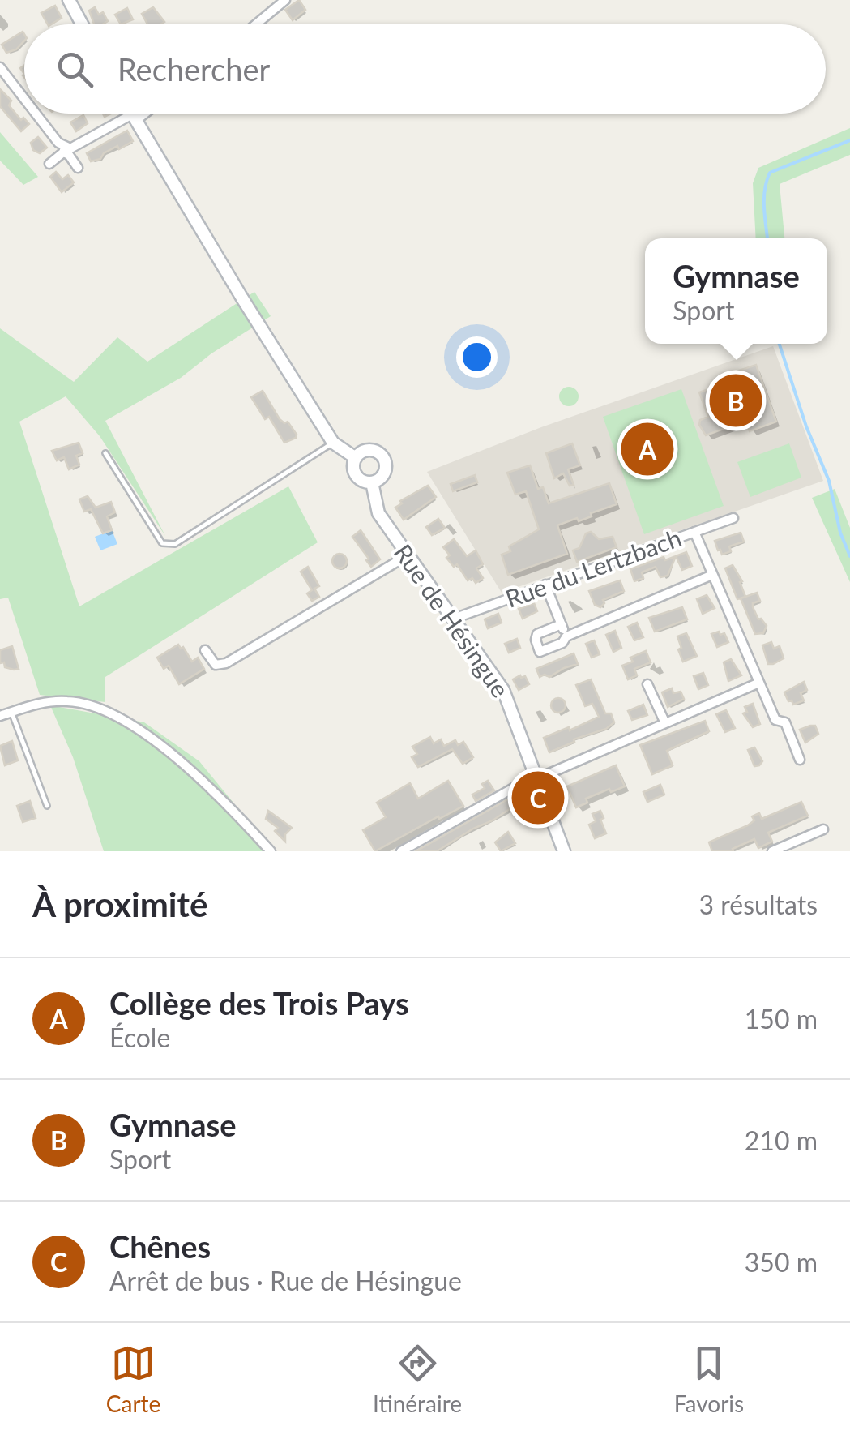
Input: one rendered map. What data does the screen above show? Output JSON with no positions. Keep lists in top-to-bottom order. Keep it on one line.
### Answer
{"streets":{"main road":["Rue de Hésingue"],"street":["Rue du Lertzbach"]},"crossings":[["Rue du Lertzbach","Rue de Hésingue"]],"page":{"search":"Rechercher","popup":["Gymnase","Sport"],"pins":["B","A","C"],"heading":["À proximité","3 résultats"],"list":[{"mark":"A","name":"Collège des Trois Pays","note":"École","value":"150 m"},{"mark":"B","name":"Gymnase","note":"Sport","value":"210 m"},{"mark":"C","name":"Chênes","note":"Arrêt de bus · Rue de Hésingue","value":"350 m"}],"nav":["Carte","Itinéraire","Favoris"]}}
